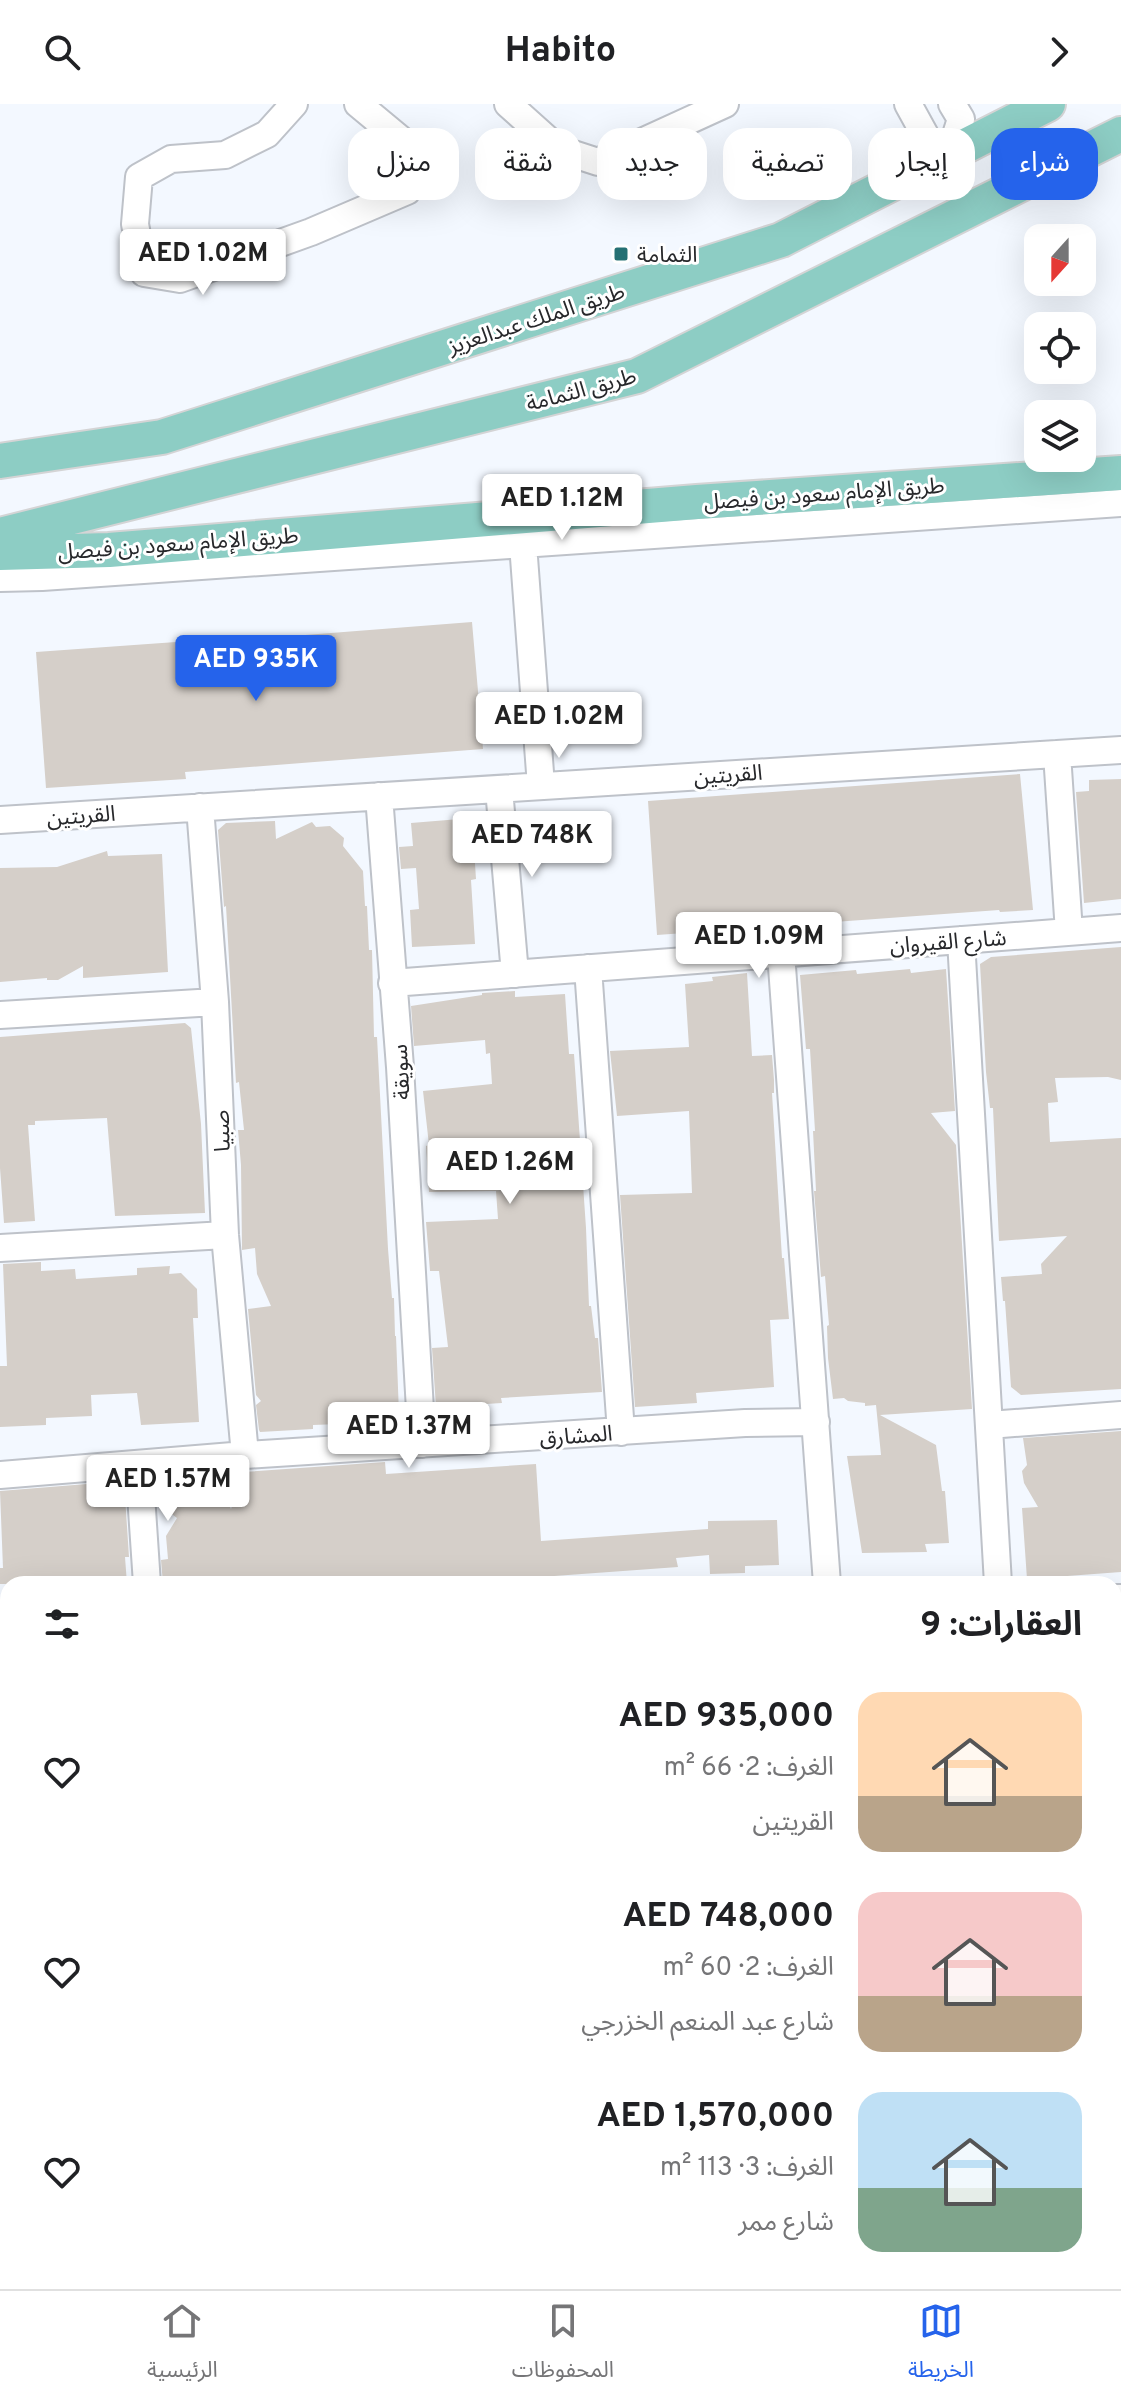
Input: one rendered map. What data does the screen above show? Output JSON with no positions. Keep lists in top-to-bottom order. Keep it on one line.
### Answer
{"streets":{"main road":["طريق الملك عبدالعزيز","طريق الثمامة","طريق الإمام سعود بن فيصل"],"street":["القريتين","شارع القيروان","سويقة","صبيا","المشارق"]},"crossings":[["القريتين","سويقة"],["القريتين","صبيا"],["شارع القيروان","سويقة"],["سويقة","المشارق"],["صبيا","المشارق"]],"places":{"transit":["الثمامة"]},"north":"bottom","page":{"header":"Habito","chip":["شراء","إيجار","تصفية","جديد","شقة","منزل"],"price":["AED 1.02M","AED 1.12M","AED 935K","AED 1.02M","AED 748K","AED 1.09M","AED 1.26M","AED 1.37M","AED 1.57M"],"heading":"العقارات: 9","list":[{"name":"AED 935,000","note":"الغرف: 2 · 66 m² · القريتين"},{"name":"AED 748,000","note":"الغرف: 2 · 60 m² · شارع عبد المنعم الخزرجي"},{"name":"AED 1,570,000","note":"الغرف: 3 · 113 m² · شارع ممر"}],"tabs":["الخريطة","المحفوظات","الرئيسية"]}}
